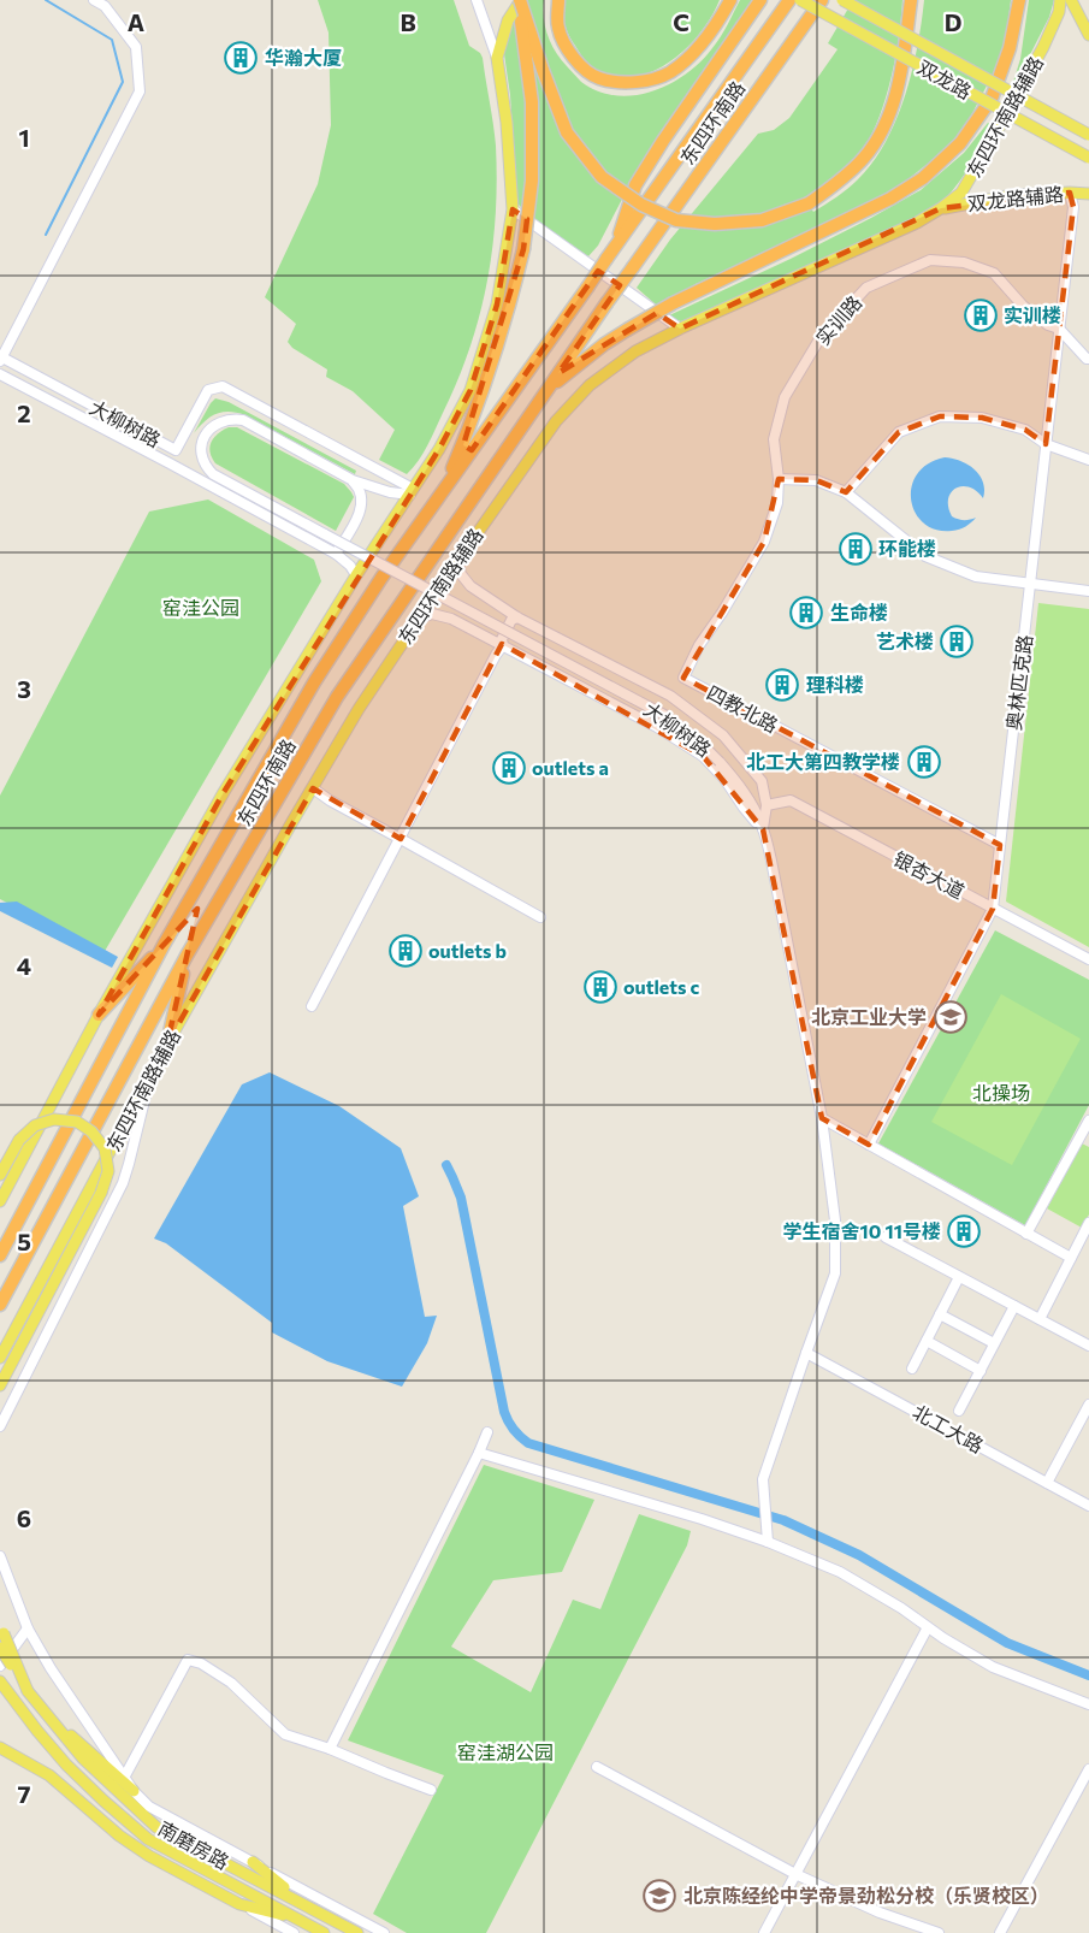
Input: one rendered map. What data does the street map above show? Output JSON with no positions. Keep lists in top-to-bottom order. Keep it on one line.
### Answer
{"streets":{"highway":["东四环南路"],"main road":["双龙路","东四环南路辅路","双龙路辅路","南磨房路"],"street":["实训路","大柳树路","奥林匹克路","四教北路","银杏大道","北工大路"]},"crossings":[["东四环南路辅路","双龙路辅路"],["双龙路辅路","奥林匹克路"],["实训路","奥林匹克路"],["实训路","四教北路"],["大柳树路","北工大路"],["奥林匹克路","四教北路"],["奥林匹克路","银杏大道"]],"parks":["窑洼公园","北操场","窑洼湖公园"],"places":{"building":["华瀚大厦","实训楼","环能楼","生命楼","艺术楼","理科楼","北工大第四教学楼","outlets a","outlets b","outlets c","学生宿舍10 11号楼"],"school or university":["北京工业大学","北京陈经纶中学帝景劲松分校（乐贤校区）"]},"grid":{"columns":["A","B","C","D"],"rows":["1","2","3","4","5","6","7"]}}
